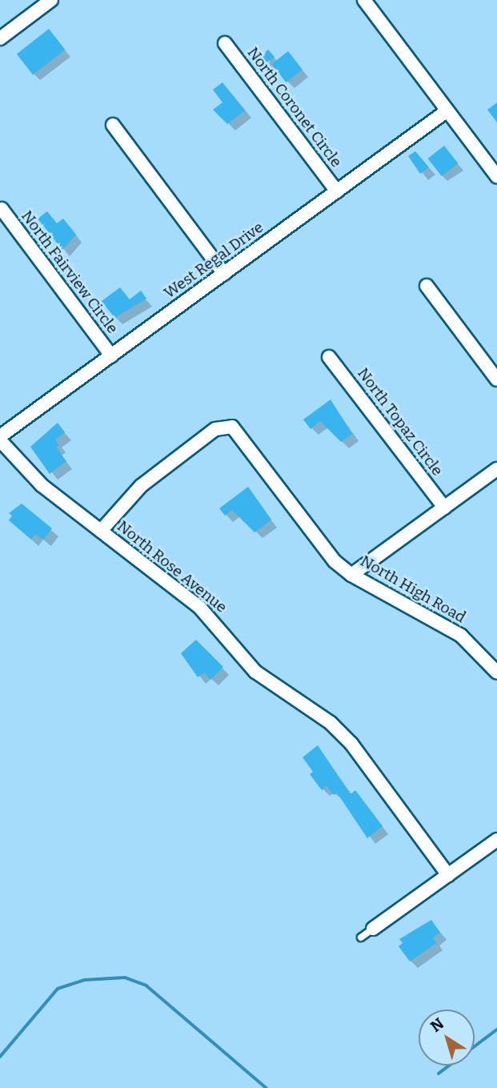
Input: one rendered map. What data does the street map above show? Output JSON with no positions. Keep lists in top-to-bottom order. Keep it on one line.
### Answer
{"streets":{"street":["North Coronet Circle","West Regal Drive","North Fairview Circle","North Topaz Circle","North Rose Avenue","North High Road"]},"crossings":[["North Coronet Circle","West Regal Drive"],["West Regal Drive","North Fairview Circle"],["West Regal Drive","North Rose Avenue"],["North Rose Avenue","North High Road"]],"north":"top left"}
